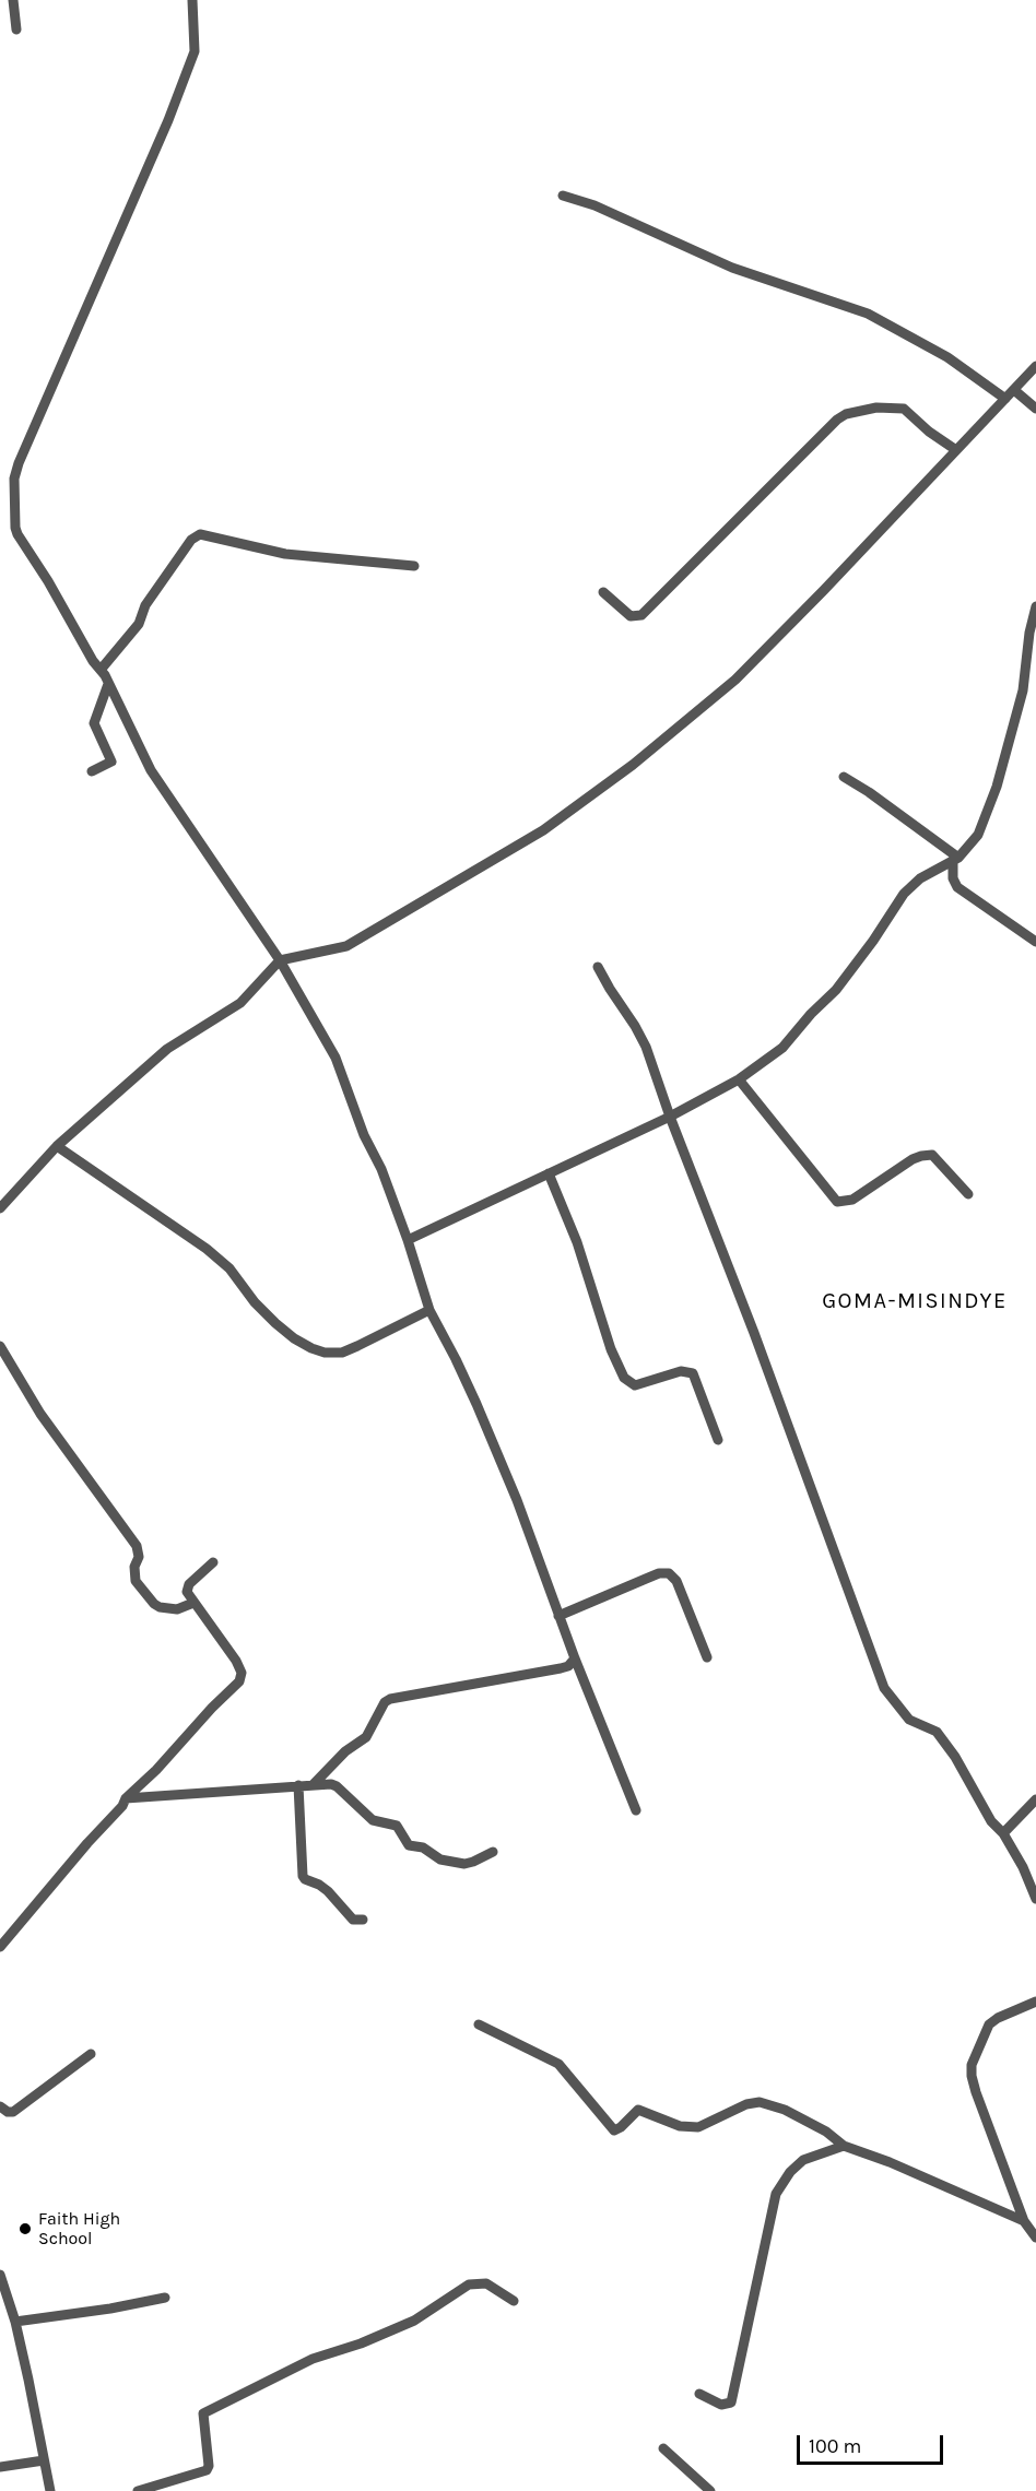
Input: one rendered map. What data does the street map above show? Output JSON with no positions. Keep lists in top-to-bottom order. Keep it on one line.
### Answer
{"districts":["GOMA-MISINDYE"],"places":["Faith High School"],"scale_bar":"100 m"}
